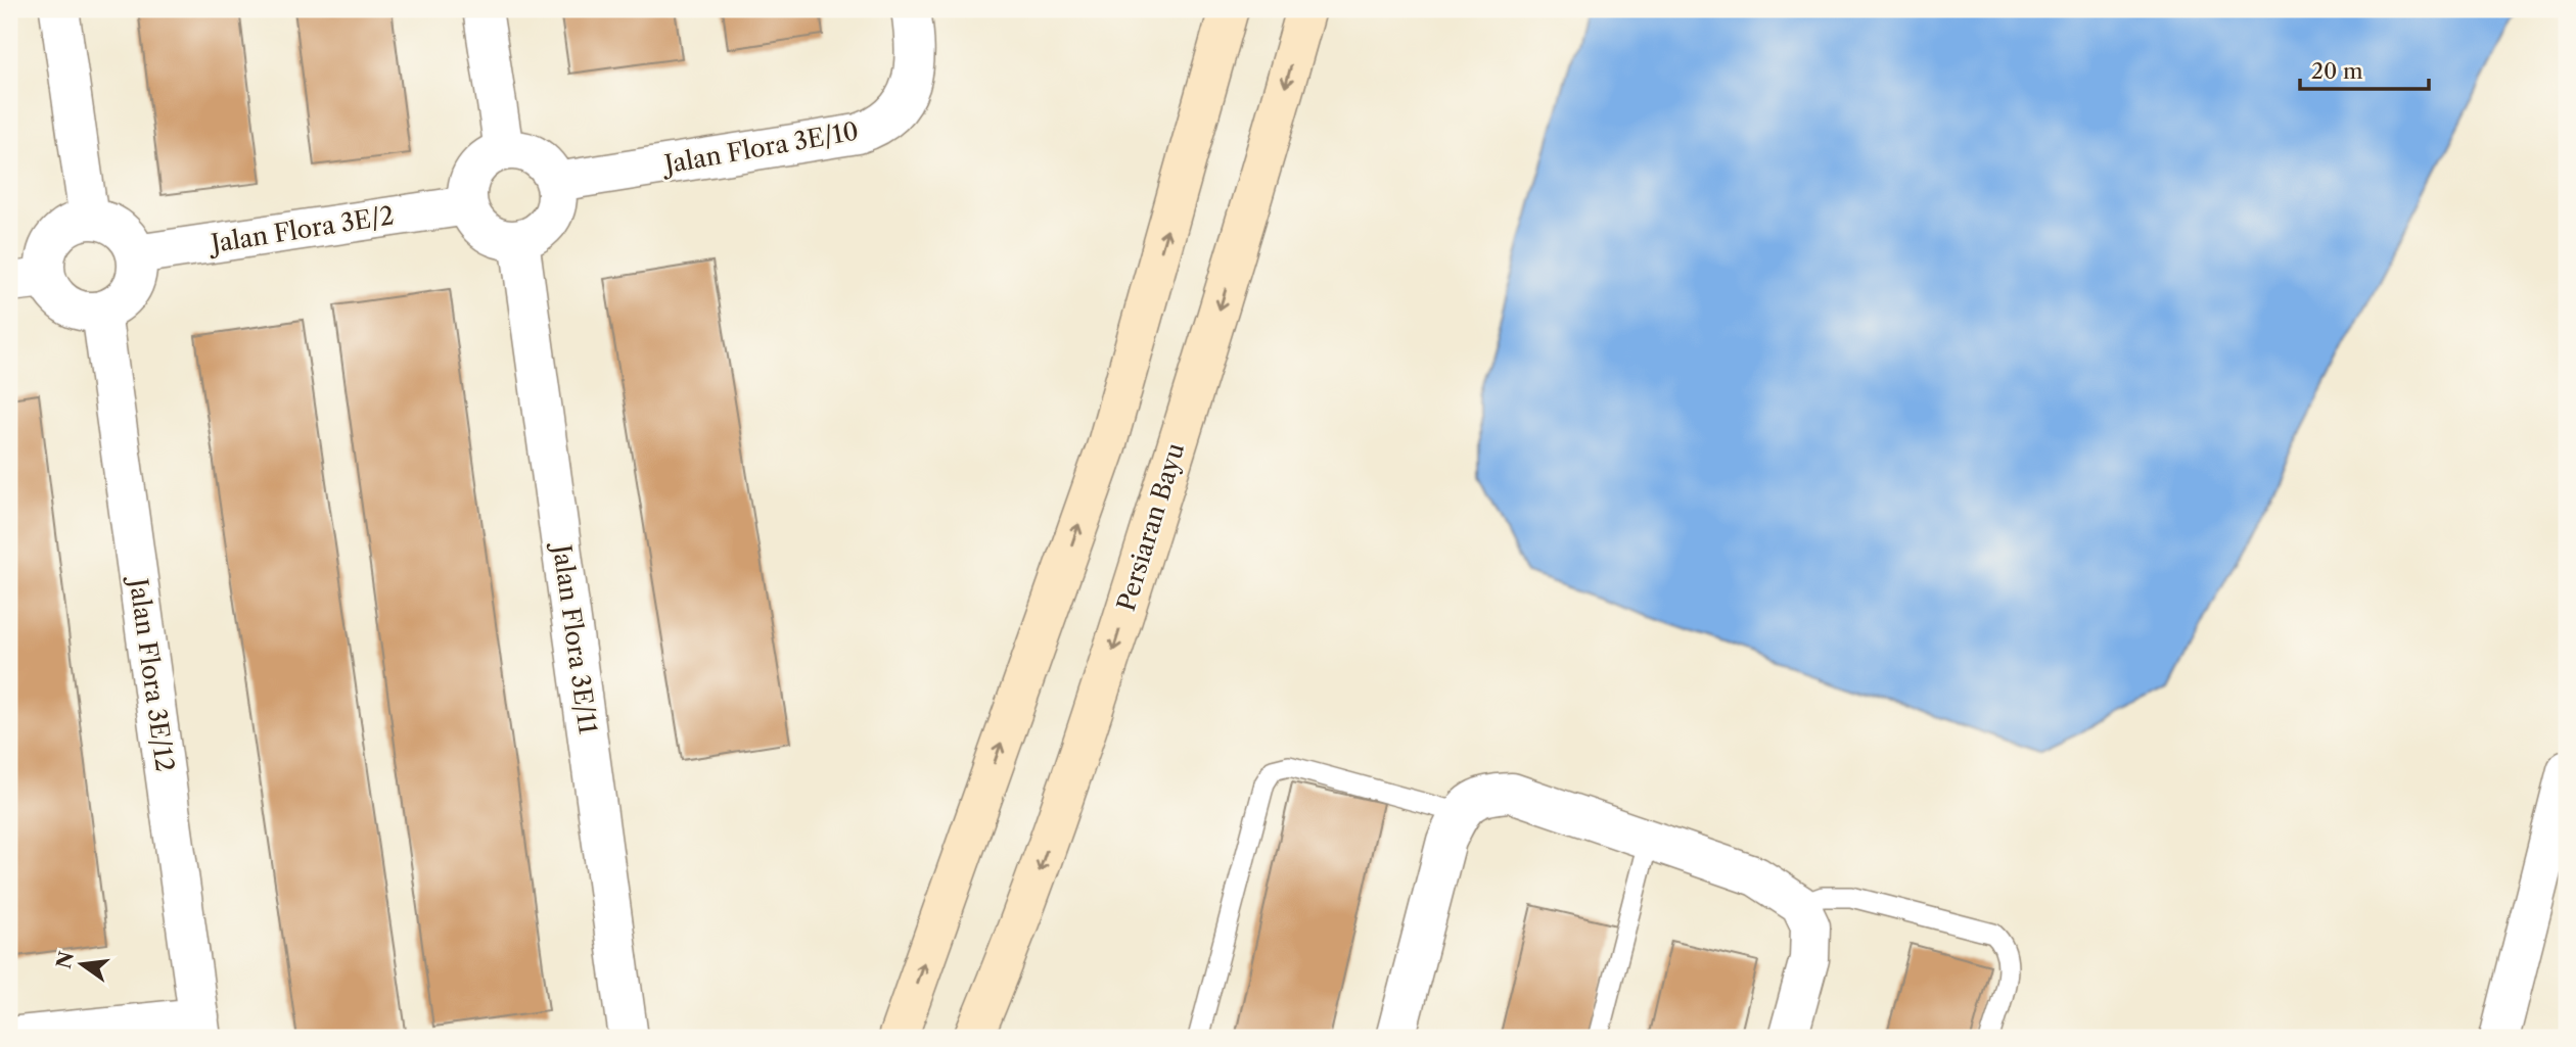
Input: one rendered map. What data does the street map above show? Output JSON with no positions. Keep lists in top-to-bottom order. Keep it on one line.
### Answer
{"streets":{"main road":["Persiaran Bayu"],"street":["Jalan Flora 3E/10","Jalan Flora 3E/2","Jalan Flora 3E/11","Jalan Flora 3E/12"]},"crossings":[["Jalan Flora 3E/10","Jalan Flora 3E/2"],["Jalan Flora 3E/10","Jalan Flora 3E/11"],["Jalan Flora 3E/2","Jalan Flora 3E/11"],["Jalan Flora 3E/2","Jalan Flora 3E/12"]],"scale_bar":"20 m","north":"left"}
